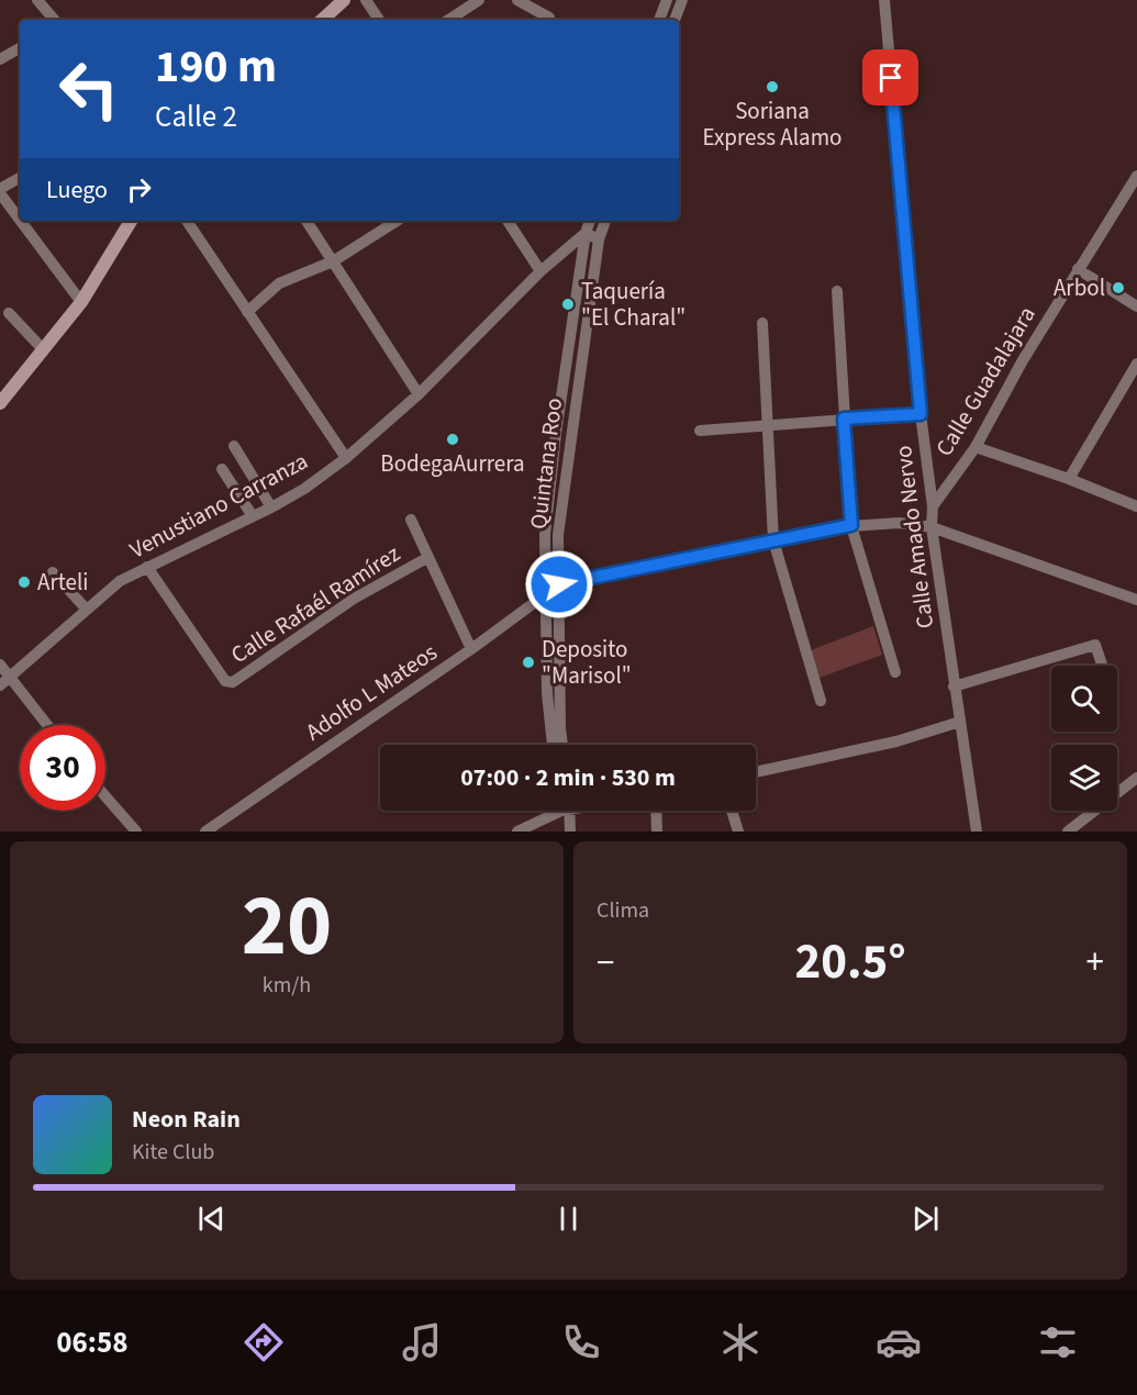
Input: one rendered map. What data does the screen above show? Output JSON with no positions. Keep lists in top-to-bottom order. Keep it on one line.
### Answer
{"streets":{"street":["Calle Guadalajara","Quintana Roo","Venustiano Carranza","Calle Amado Nervo","Calle Rafaél Ramírez","Adolfo L Mateos"]},"crossings":[["Calle Guadalajara","Calle Amado Nervo"],["Quintana Roo","Venustiano Carranza"],["Quintana Roo","Adolfo L Mateos"],["Venustiano Carranza","Calle Rafaél Ramírez"],["Calle Rafaél Ramírez","Adolfo L Mateos"]],"places":["Soriana Express Alamo","Arbol","Taquería \"El Charal\"","BodegaAurrera","Arteli","Deposito \"Marisol\""],"page":{"turn":["190 m","Calle 2"],"then":"Luego","limit":"30","trip":"07:00 · 2 min · 530 m","tile":[["20","km/h"],"Clima"],"heat":["−","20.5°","+"],"song":["Neon Rain","Kite Club"],"tabs":"06:58"}}
